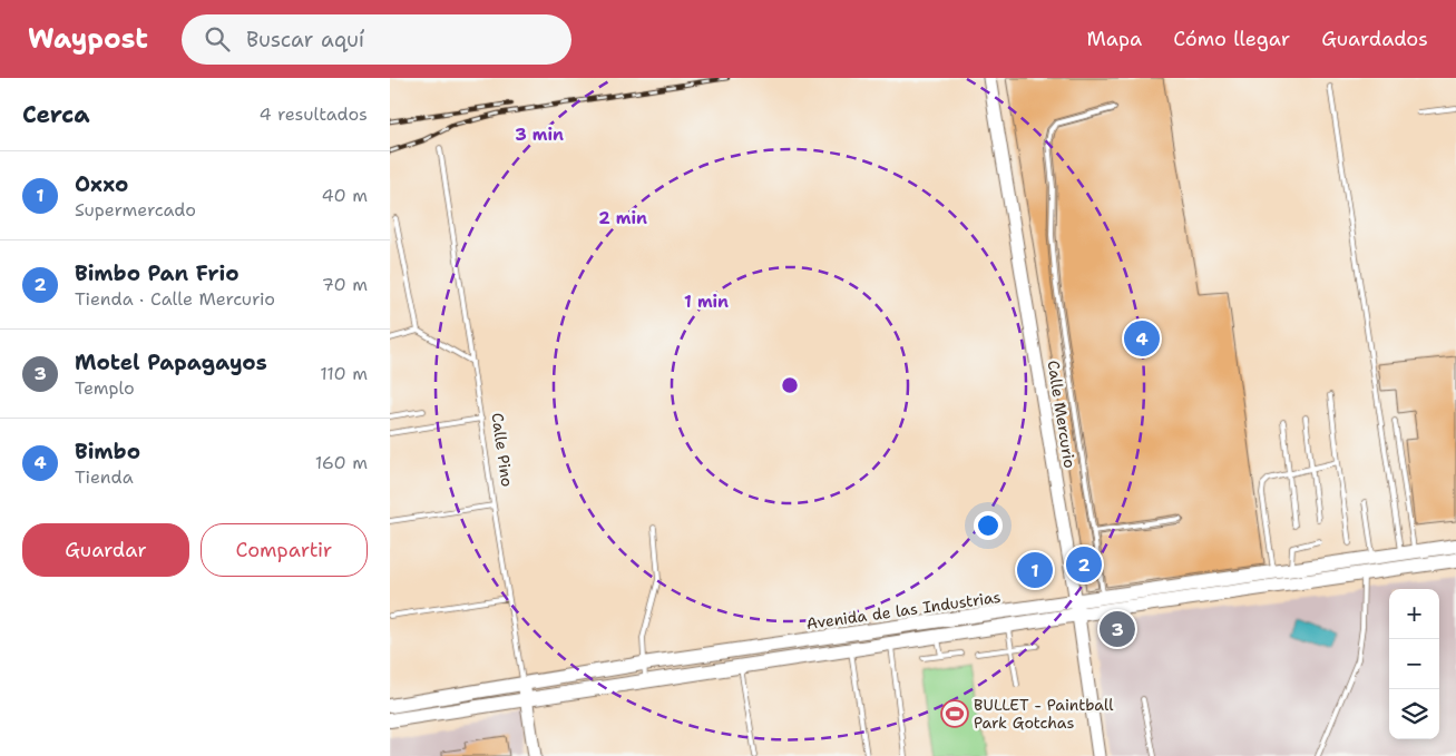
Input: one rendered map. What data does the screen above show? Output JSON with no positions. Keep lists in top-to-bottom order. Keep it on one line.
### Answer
{"streets":{"main road":["Calle Mercurio","Calle Pino","Avenida de las Industrias"]},"crossings":[["Calle Mercurio","Avenida de las Industrias"],["Calle Pino","Avenida de las Industrias"]],"places":{"sports":["BULLET - Paintball Park Gotchas"]},"page":{"header":"Waypost","search":"Buscar aquí","nav":["Mapa","Cómo llegar","Guardados"],"heading":["Cerca","4 resultados"],"list":[{"mark":"1","name":"Oxxo","note":"Supermercado","value":"40 m"},{"mark":"2","name":"Bimbo Pan Frio","note":"Tienda · Calle Mercurio","value":"70 m"},{"mark":"3","name":"Motel Papagayos","note":"Templo","value":"110 m"},{"mark":"4","name":"Bimbo","note":"Tienda","value":"160 m"}],"pins":["4","2","1","3"],"buttons":["Guardar","Compartir"],"map_buttons":["+","−"]},"rings":["3 min","2 min","1 min"]}
